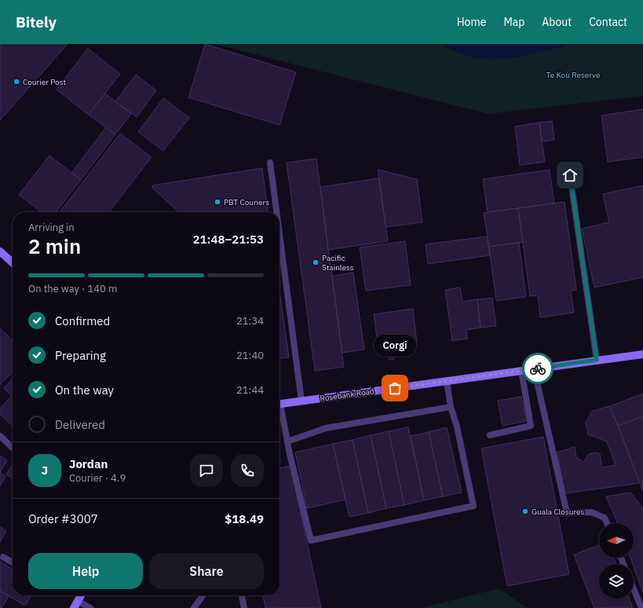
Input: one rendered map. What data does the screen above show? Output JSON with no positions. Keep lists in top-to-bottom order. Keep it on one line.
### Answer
{"streets":{"main road":["Rosebank Road"]},"parks":["Te Kou Reserve"],"places":["Courier Post","PBT Couriers","Pacific Stainless","Corgi","Guala Closures"],"north":"left","page":{"header":"Bitely","nav":["Home","Map","About","Contact"],"heading":["2 min","Arriving in","21:48–21:53"],"panel":["Jordan","Courier · 4.9","Order #3007","$18.49"],"bar":"On the way · 140 m","list":[["Confirmed","21:34"],["Preparing","21:40"],["On the way","21:44"],"Delivered"],"bubble":"Corgi","round":"J","buttons":["Help","Share"]}}
